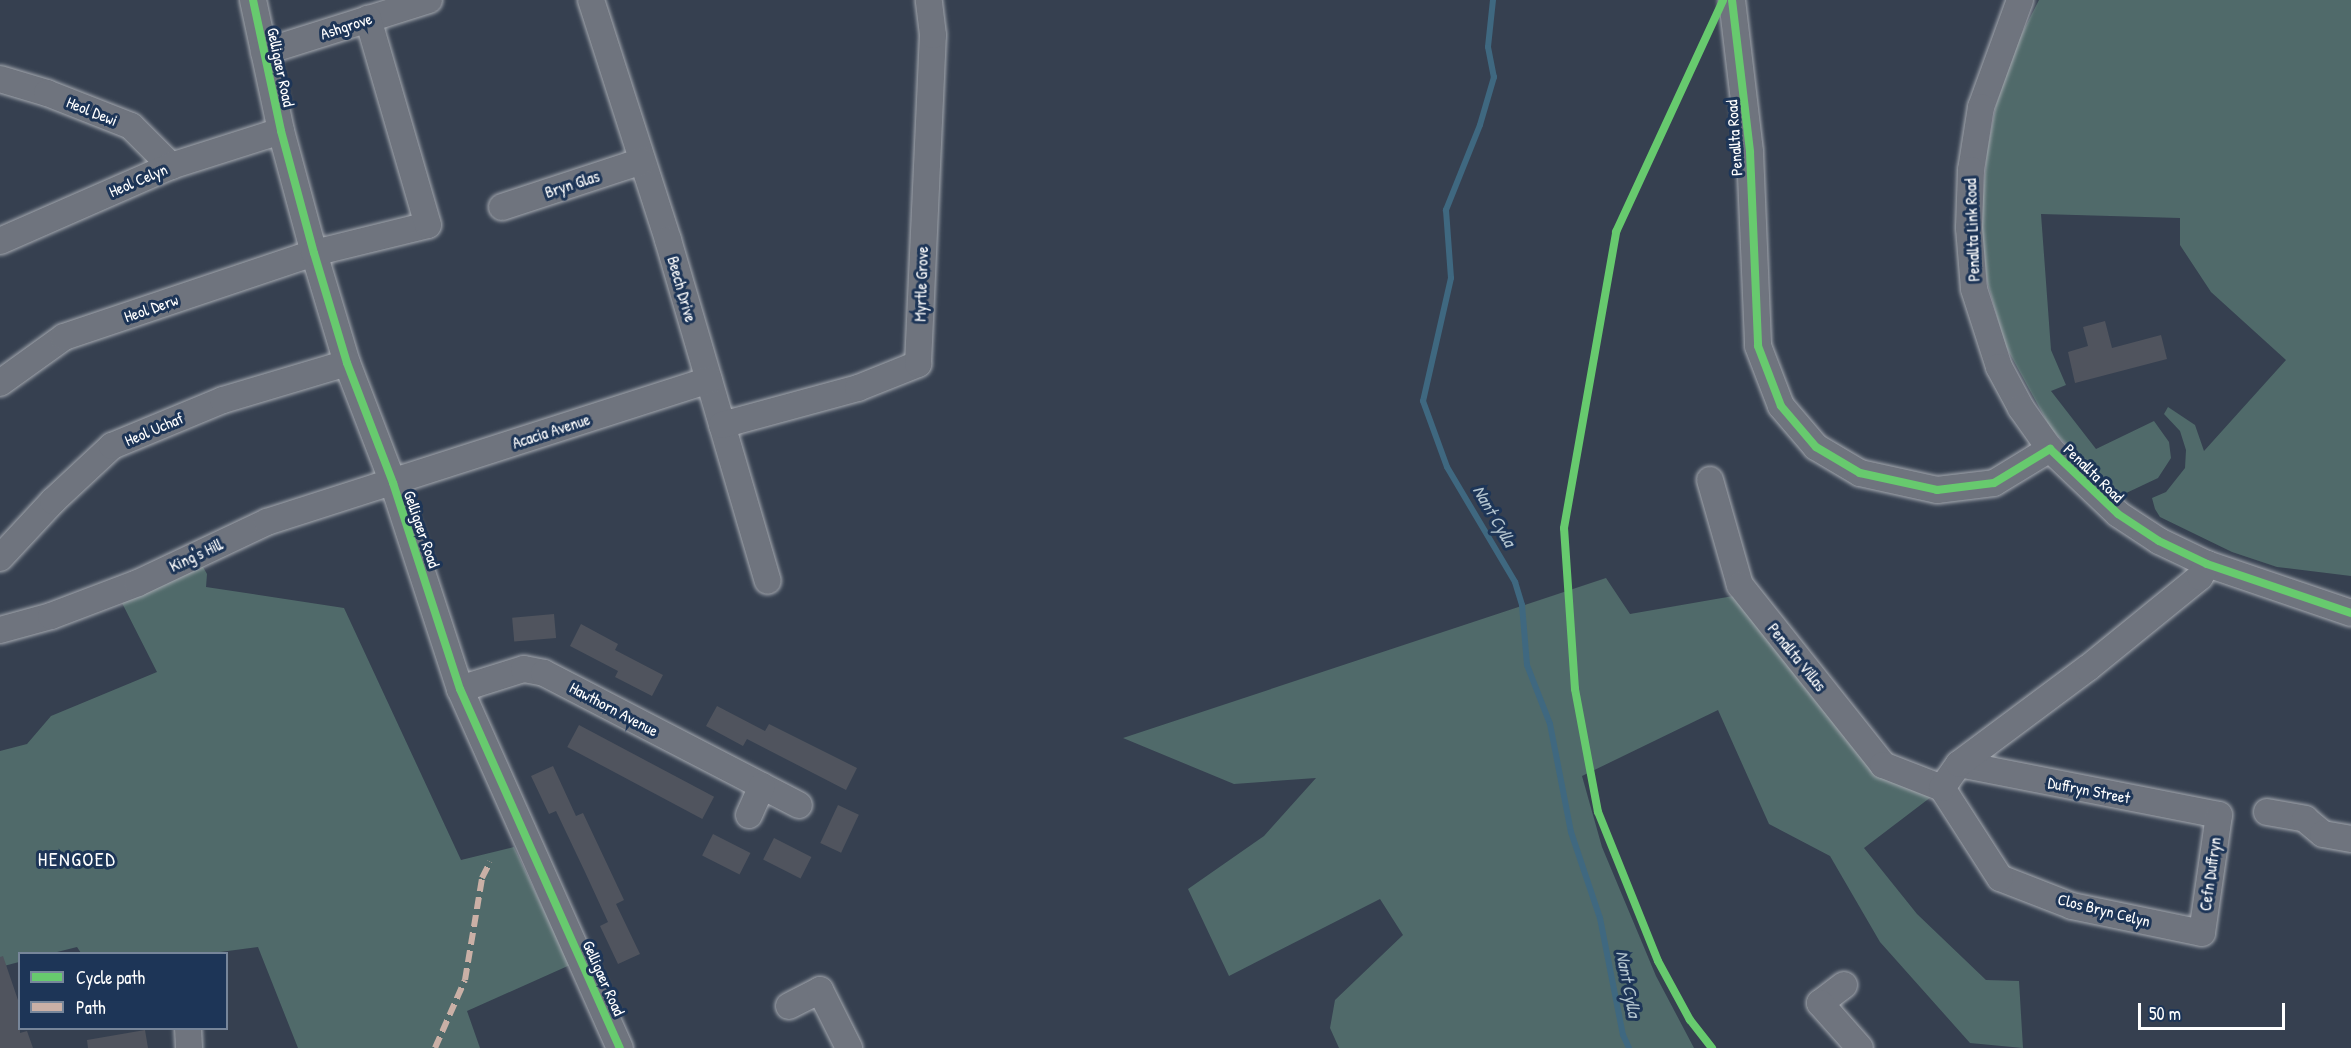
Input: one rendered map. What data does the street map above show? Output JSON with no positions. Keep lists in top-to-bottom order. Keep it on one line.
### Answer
{"streets":{"street":["Ashgrove","Gelligaer Road","Heol Dewi","Penallta Road","Heol Celyn","Bryn Glas","Penallta Link Road","Myrtle Grove","Beech Drive","Heol Derw","Heol Uchaf","Acacia Avenue","King's Hill","Penallta Villas","Hawthorn Avenue","Duffryn Street","Cefn Duffryn","Clos Bryn Celyn"]},"crossings":[["Ashgrove","Gelligaer Road"],["Ashgrove","Heol Derw"],["Gelligaer Road","Heol Celyn"],["Gelligaer Road","Heol Derw"],["Gelligaer Road","Heol Uchaf"],["Gelligaer Road","Acacia Avenue"],["Gelligaer Road","King's Hill"],["Gelligaer Road","Hawthorn Avenue"],["Heol Dewi","Heol Celyn"],["Penallta Road","Penallta Link Road"],["Bryn Glas","Beech Drive"],["Myrtle Grove","Beech Drive"],["Beech Drive","Acacia Avenue"],["Acacia Avenue","King's Hill"],["Penallta Villas","Clos Bryn Celyn"],["Duffryn Street","Cefn Duffryn"],["Cefn Duffryn","Clos Bryn Celyn"]],"districts":["HENGOED"],"water":["Nant Cylla"],"legend":["Cycle path","Path"],"scale_bar":"50 m"}
